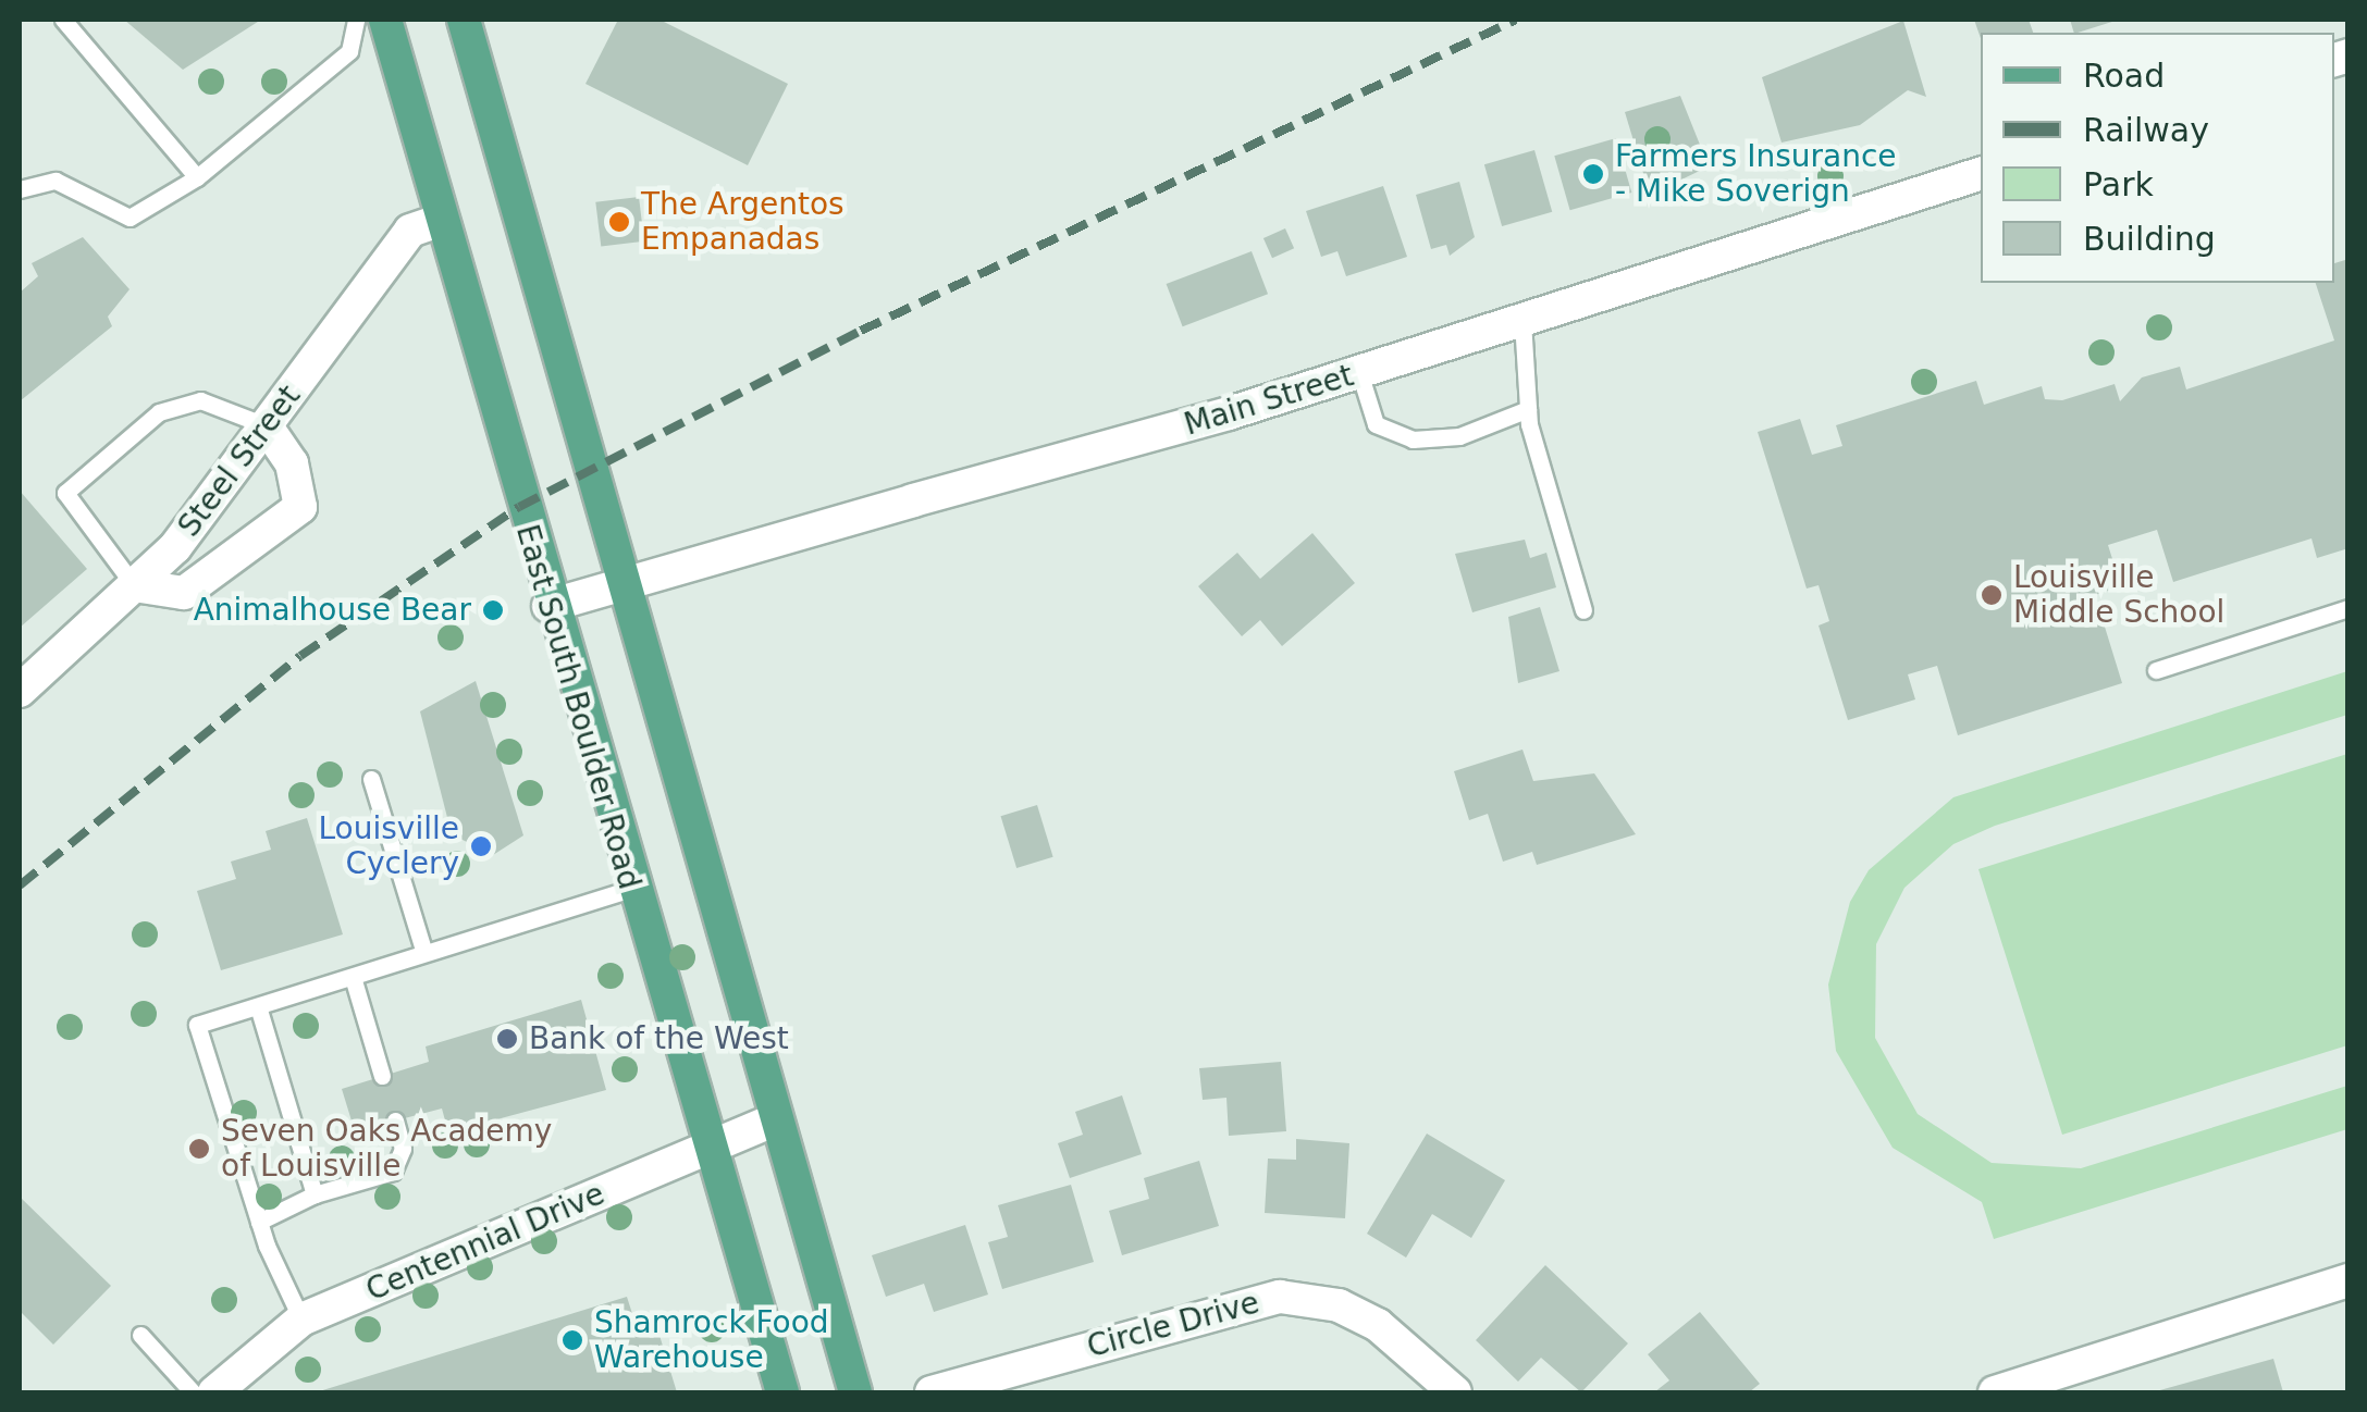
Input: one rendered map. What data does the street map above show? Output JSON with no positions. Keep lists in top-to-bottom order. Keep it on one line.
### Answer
{"streets":{"main road":["East South Boulder Road"],"street":["Main Street","Steel Street","Centennial Drive","Circle Drive"]},"crossings":[["Main Street","East South Boulder Road"],["Steel Street","East South Boulder Road"],["East South Boulder Road","Centennial Drive"]],"places":["Farmers Insurance - Mike Soverign","The Argentos Empanadas","Louisville Middle School","Animalhouse Bear","Louisville Cyclery","Bank of the West","Seven Oaks Academy of Louisville","Shamrock Food Warehouse"],"legend":["Road","Railway","Park","Building"]}
